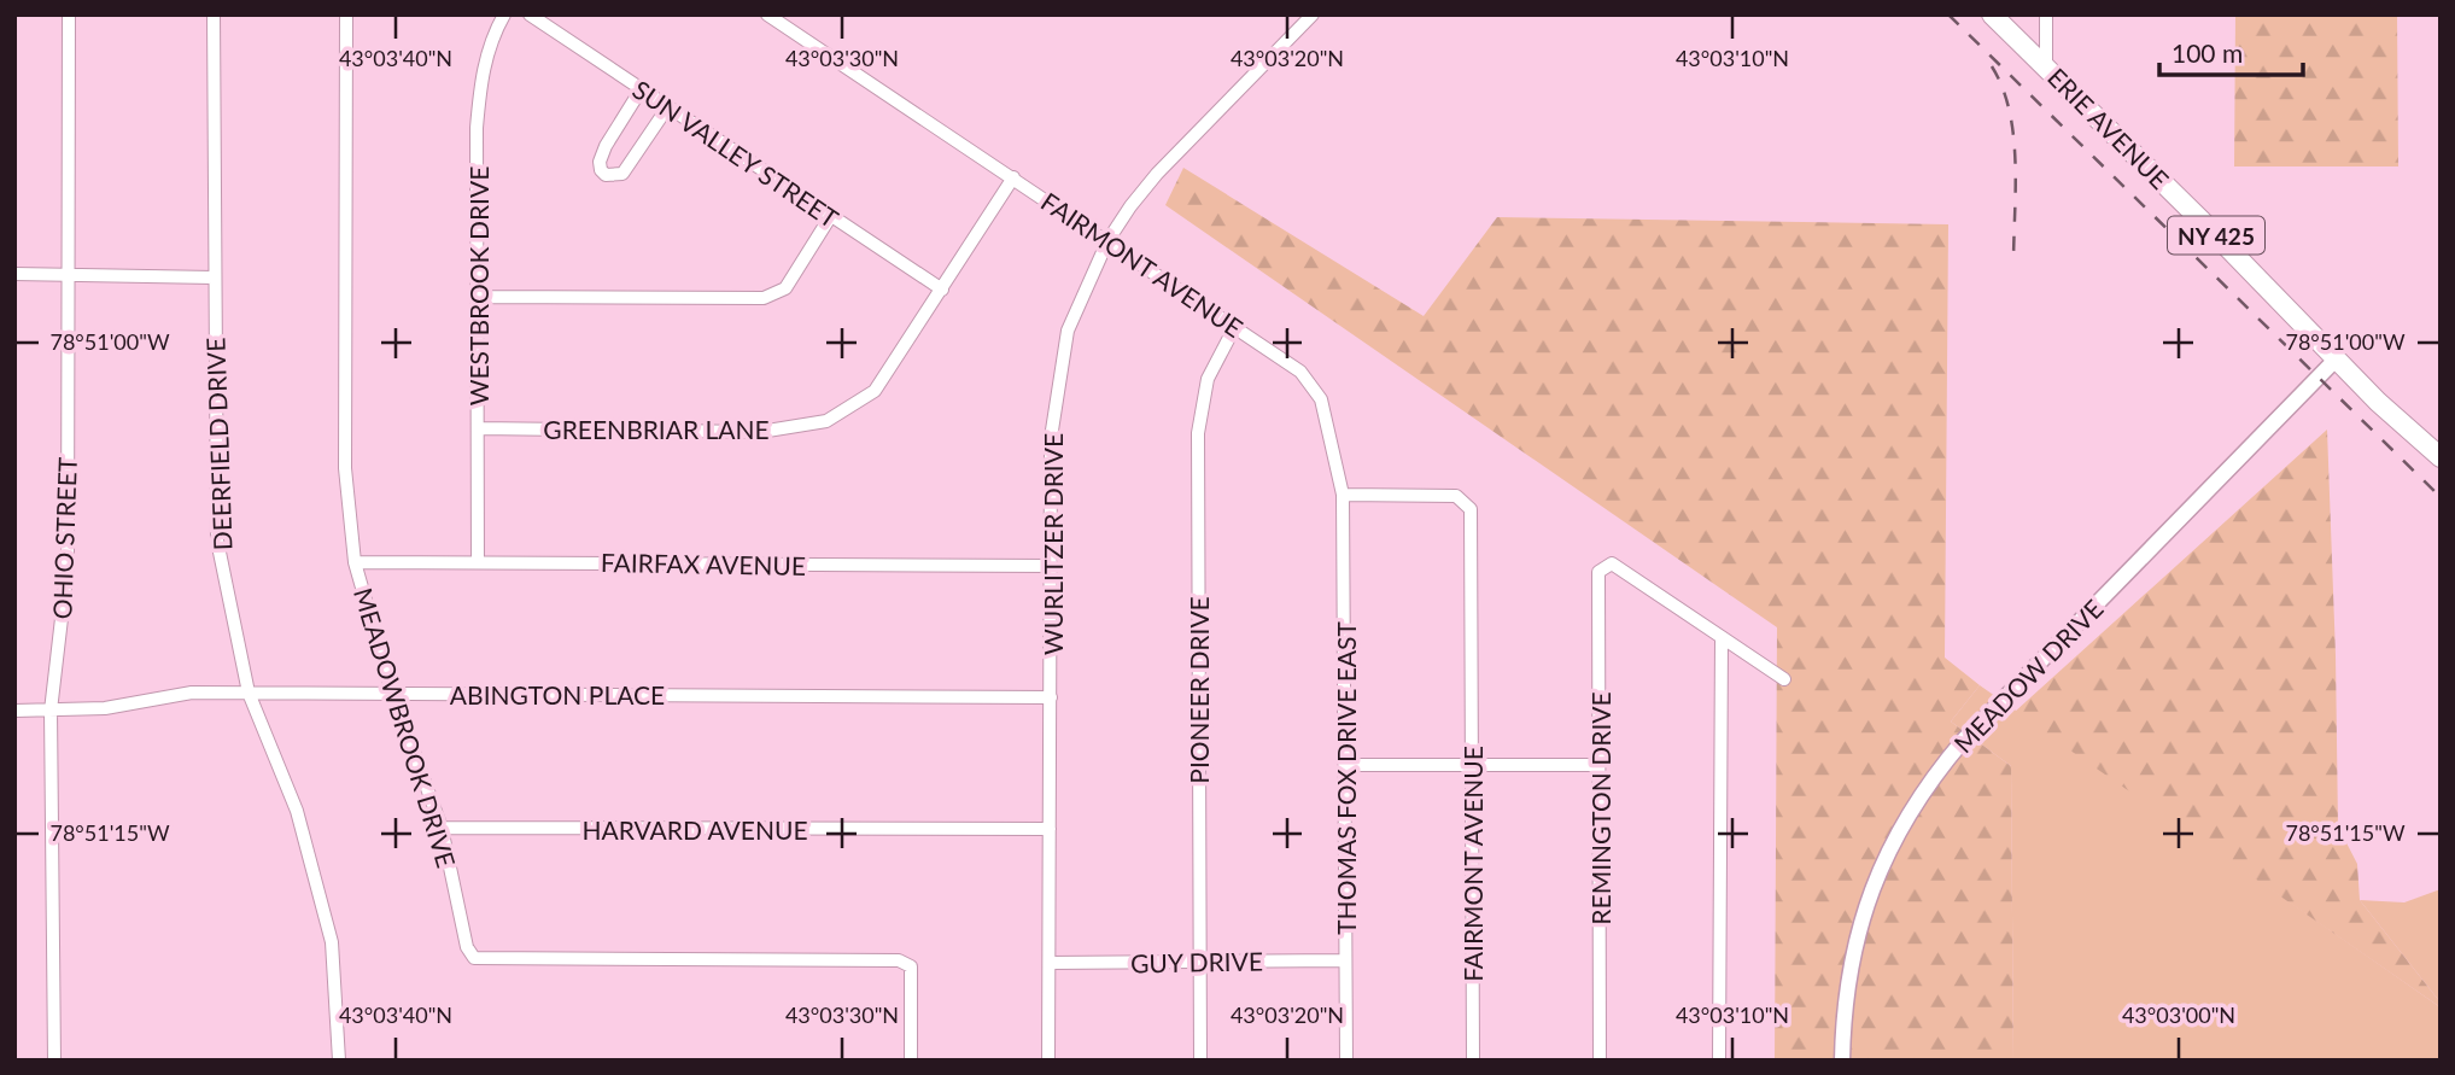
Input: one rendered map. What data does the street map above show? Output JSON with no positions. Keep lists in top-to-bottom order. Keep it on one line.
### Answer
{"streets":{"main road":["ERIE AVENUE","NY 425"],"street":["SUN VALLEY STREET","FAIRMONT AVENUE","WESTBROOK DRIVE","GREENBRIAR LANE","DEERFIELD DRIVE","OHIO STREET","WURLITZER DRIVE","FAIRFAX AVENUE","MEADOW DRIVE","PIONEER DRIVE","ABINGTON PLACE","MEADOWBROOK DRIVE","THOMAS FOX DRIVE EAST","REMINGTON DRIVE","HARVARD AVENUE","GUY DRIVE"]},"crossings":[["ERIE AVENUE","MEADOW DRIVE"],["SUN VALLEY STREET","GREENBRIAR LANE"],["FAIRMONT AVENUE","GREENBRIAR LANE"],["FAIRMONT AVENUE","WURLITZER DRIVE"],["FAIRMONT AVENUE","PIONEER DRIVE"],["FAIRMONT AVENUE","THOMAS FOX DRIVE EAST"],["WESTBROOK DRIVE","GREENBRIAR LANE"],["WESTBROOK DRIVE","FAIRFAX AVENUE"],["DEERFIELD DRIVE","ABINGTON PLACE"],["OHIO STREET","ABINGTON PLACE"],["WURLITZER DRIVE","FAIRFAX AVENUE"],["WURLITZER DRIVE","ABINGTON PLACE"],["WURLITZER DRIVE","HARVARD AVENUE"],["WURLITZER DRIVE","GUY DRIVE"],["FAIRFAX AVENUE","MEADOWBROOK DRIVE"],["PIONEER DRIVE","GUY DRIVE"],["ABINGTON PLACE","MEADOWBROOK DRIVE"],["MEADOWBROOK DRIVE","HARVARD AVENUE"],["THOMAS FOX DRIVE EAST","GUY DRIVE"]],"scale_bar":"100 m","coordinates":["43°03'40\"N","43°03'30\"N","43°03'20\"N","43°03'10\"N","78°51'00\"W","78°51'15\"W","43°03'00\"N"]}
